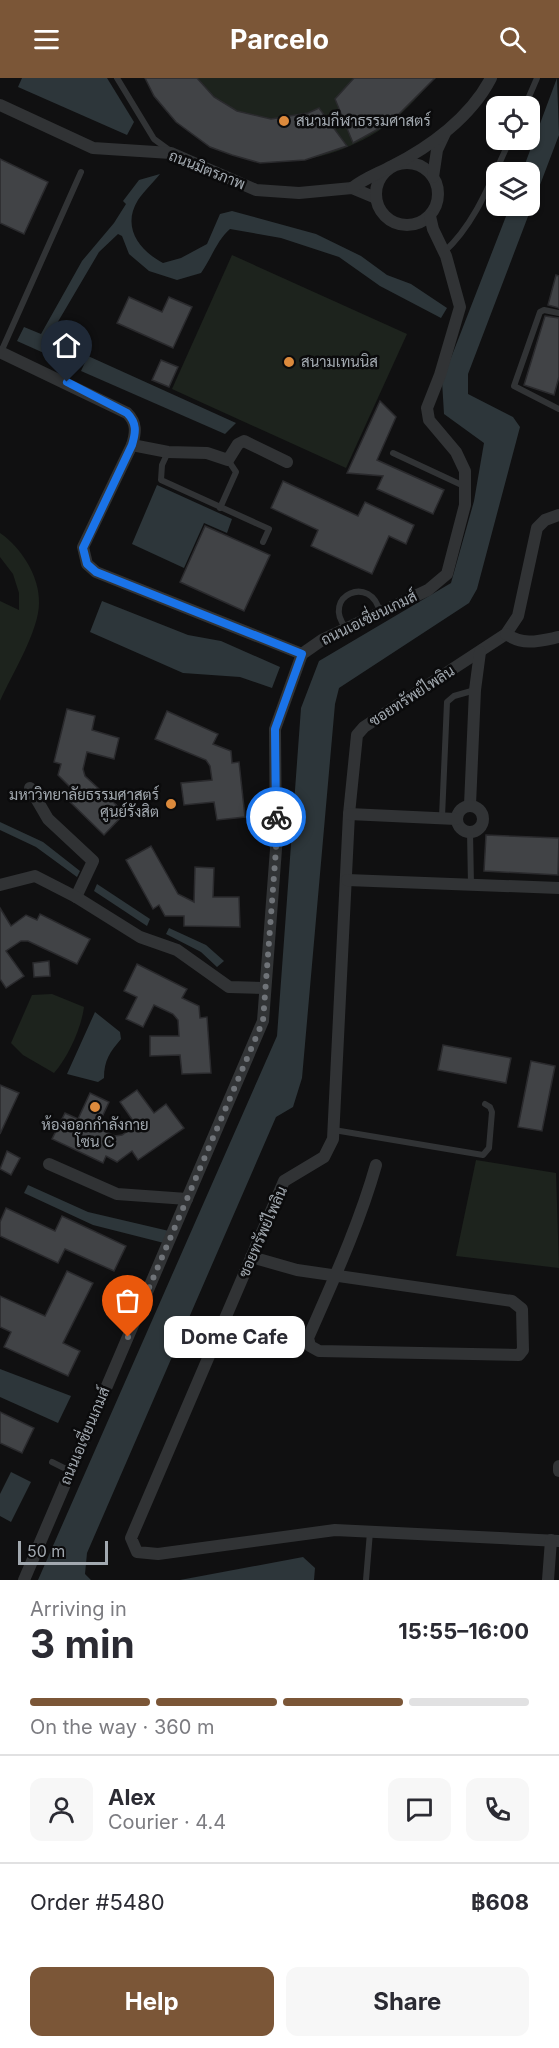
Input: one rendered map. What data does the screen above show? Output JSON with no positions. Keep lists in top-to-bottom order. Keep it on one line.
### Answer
{"streets":{"street":["ถนนมิตรภาพ","ถนนเอเซี่ยนเกมส์","ซอยทรัพย์ไพลิน"]},"crossings":[["ถนนมิตรภาพ","ถนนเอเซี่ยนเกมส์"]],"places":["สนามกีฬาธรรมศาสตร์","สนามเทนนิส","มหาวิทยาลัยธรรมศาสตร์ ศูนย์รังสิต","ห้องออกกำลังกาย โซน C","Dome Cafe"],"scale_bar":"50 m","page":{"header":"Parcelo","bubble":"Dome Cafe","scale":"50 m","heading":["3 min","Arriving in","15:55–16:00"],"panel":["Alex","Courier · 4.4","Order #5480","฿608"],"bar":"On the way · 360 m","buttons":["Help","Share"]}}
